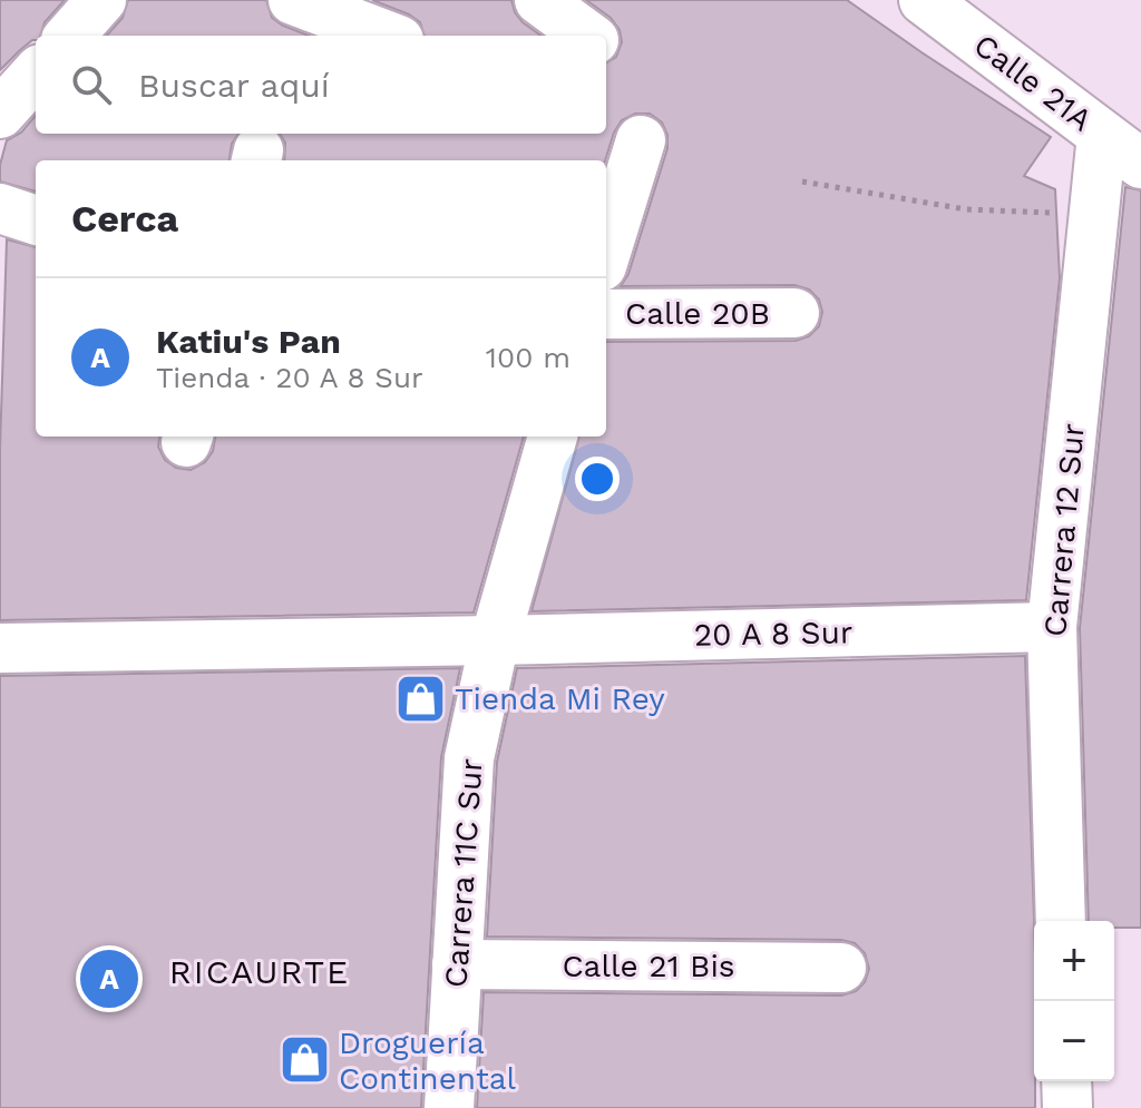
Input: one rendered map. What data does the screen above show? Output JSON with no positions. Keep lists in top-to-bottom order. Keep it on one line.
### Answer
{"streets":{"street":["Calle 21A","Calle 20B","Carrera 12 Sur","20 A 8 Sur","Carrera 11C Sur","Calle 21 Bis"]},"crossings":[["Calle 21A","Carrera 12 Sur"],["Carrera 12 Sur","20 A 8 Sur"],["20 A 8 Sur","Carrera 11C Sur"],["Carrera 11C Sur","Calle 21 Bis"]],"districts":["RICAURTE"],"places":{"shop":["Tienda Mi Rey","Droguería Continental"]},"page":{"search":"Buscar aquí","heading":"Cerca","list":[{"mark":"A","name":"Katiu's Pan","note":"Tienda · 20 A 8 Sur","value":"100 m"}],"map_buttons":["+","−"],"pins":"A"}}
